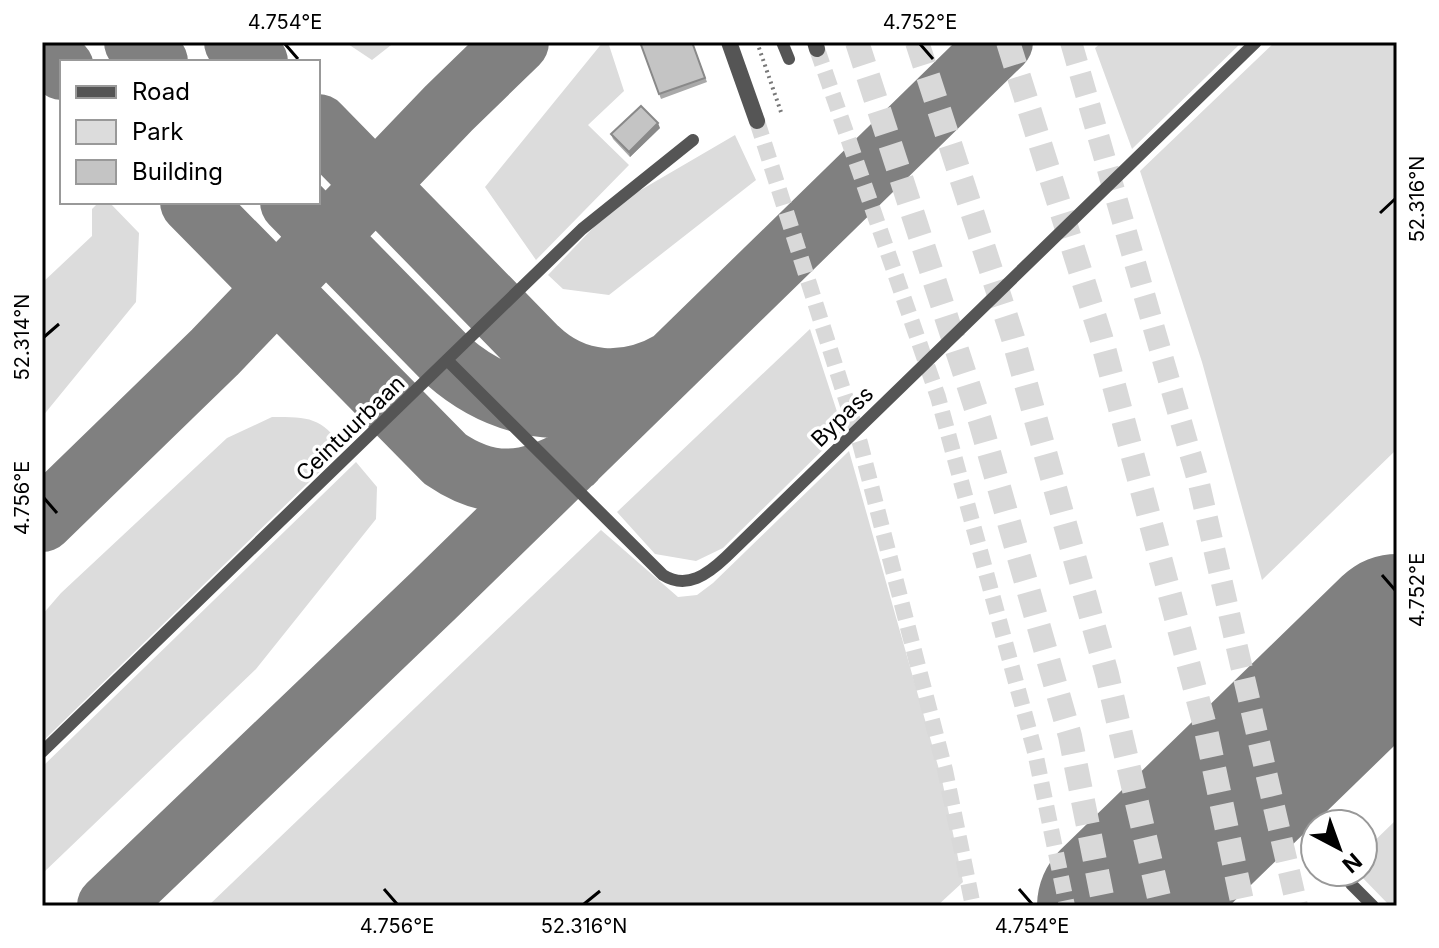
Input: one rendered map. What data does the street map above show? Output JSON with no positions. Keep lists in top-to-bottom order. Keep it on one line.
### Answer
{"streets":{"lane":["Bypass","Ceintuurbaan"]},"crossings":[["Bypass","Ceintuurbaan"]],"legend":["Road","Park","Building"],"north":"bottom right","coordinates":["4.754°E","4.752°E","52.316°N","52.314°N","4.756°E"]}
